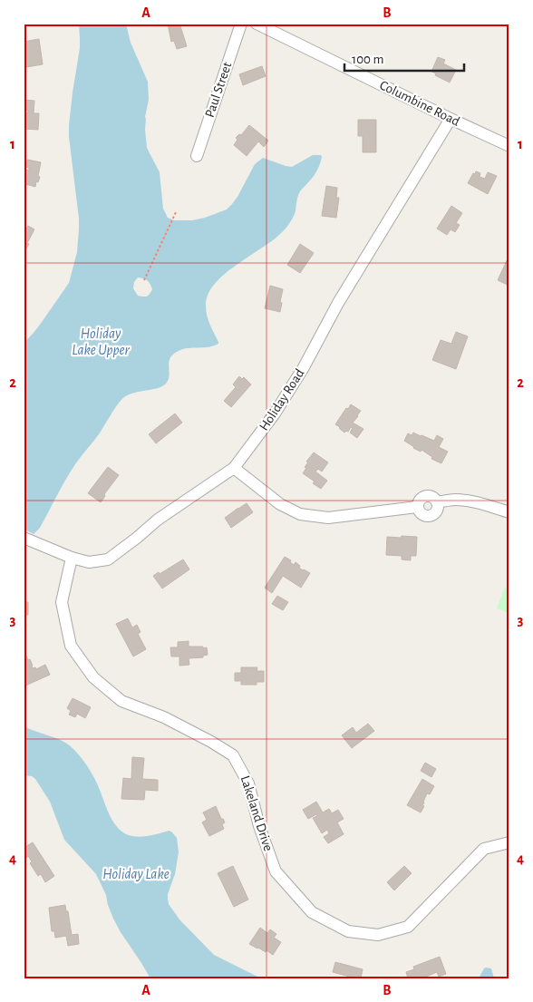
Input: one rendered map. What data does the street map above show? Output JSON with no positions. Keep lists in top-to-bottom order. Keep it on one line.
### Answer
{"streets":{"street":["Paul Street","Columbine Road","Holiday Road","Lakeland Drive"]},"crossings":[["Columbine Road","Holiday Road"],["Holiday Road","Lakeland Drive"]],"water":["Holiday Lake Upper","Holiday Lake"],"scale_bar":"100 m","grid":{"columns":["A","B"],"rows":["1","2","3","4"]}}
